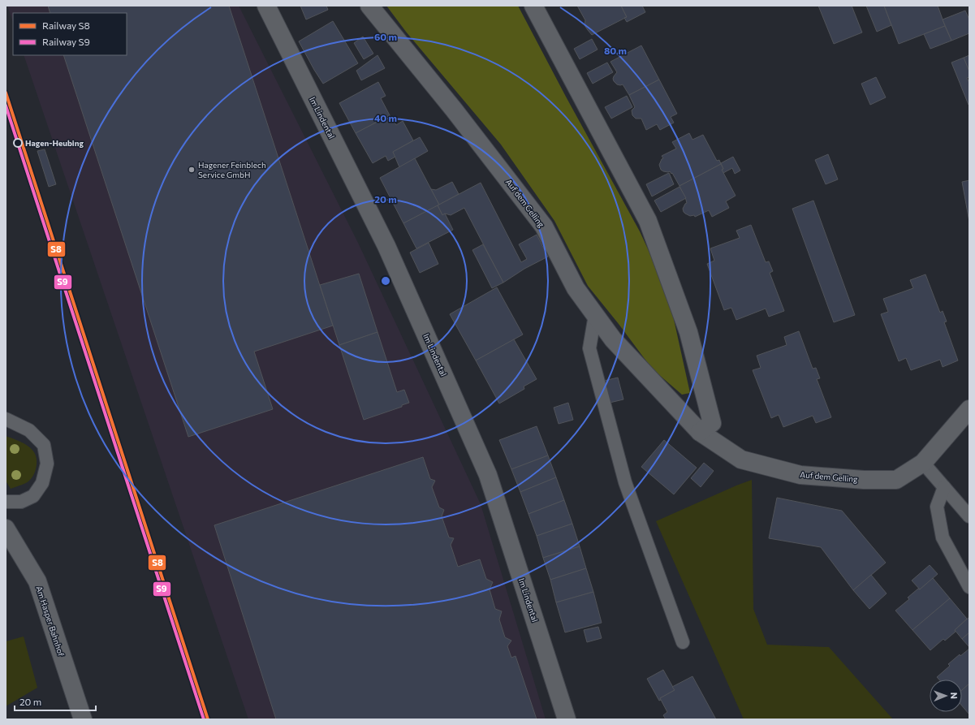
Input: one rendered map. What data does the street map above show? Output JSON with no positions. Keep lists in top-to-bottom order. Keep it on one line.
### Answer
{"streets":{"street":["Im Lindental","Auf dem Gelling","Am Hasper Bahnhof"]},"places":["Hagen-Heubing","Hagener Feinblech Service GmbH"],"lines":["rail line S8","rail line S9"],"legend":["Railway S8","Railway S9"],"scale_bar":"20 m","north":"right","rings":["60 m","80 m","40 m","20 m"]}
